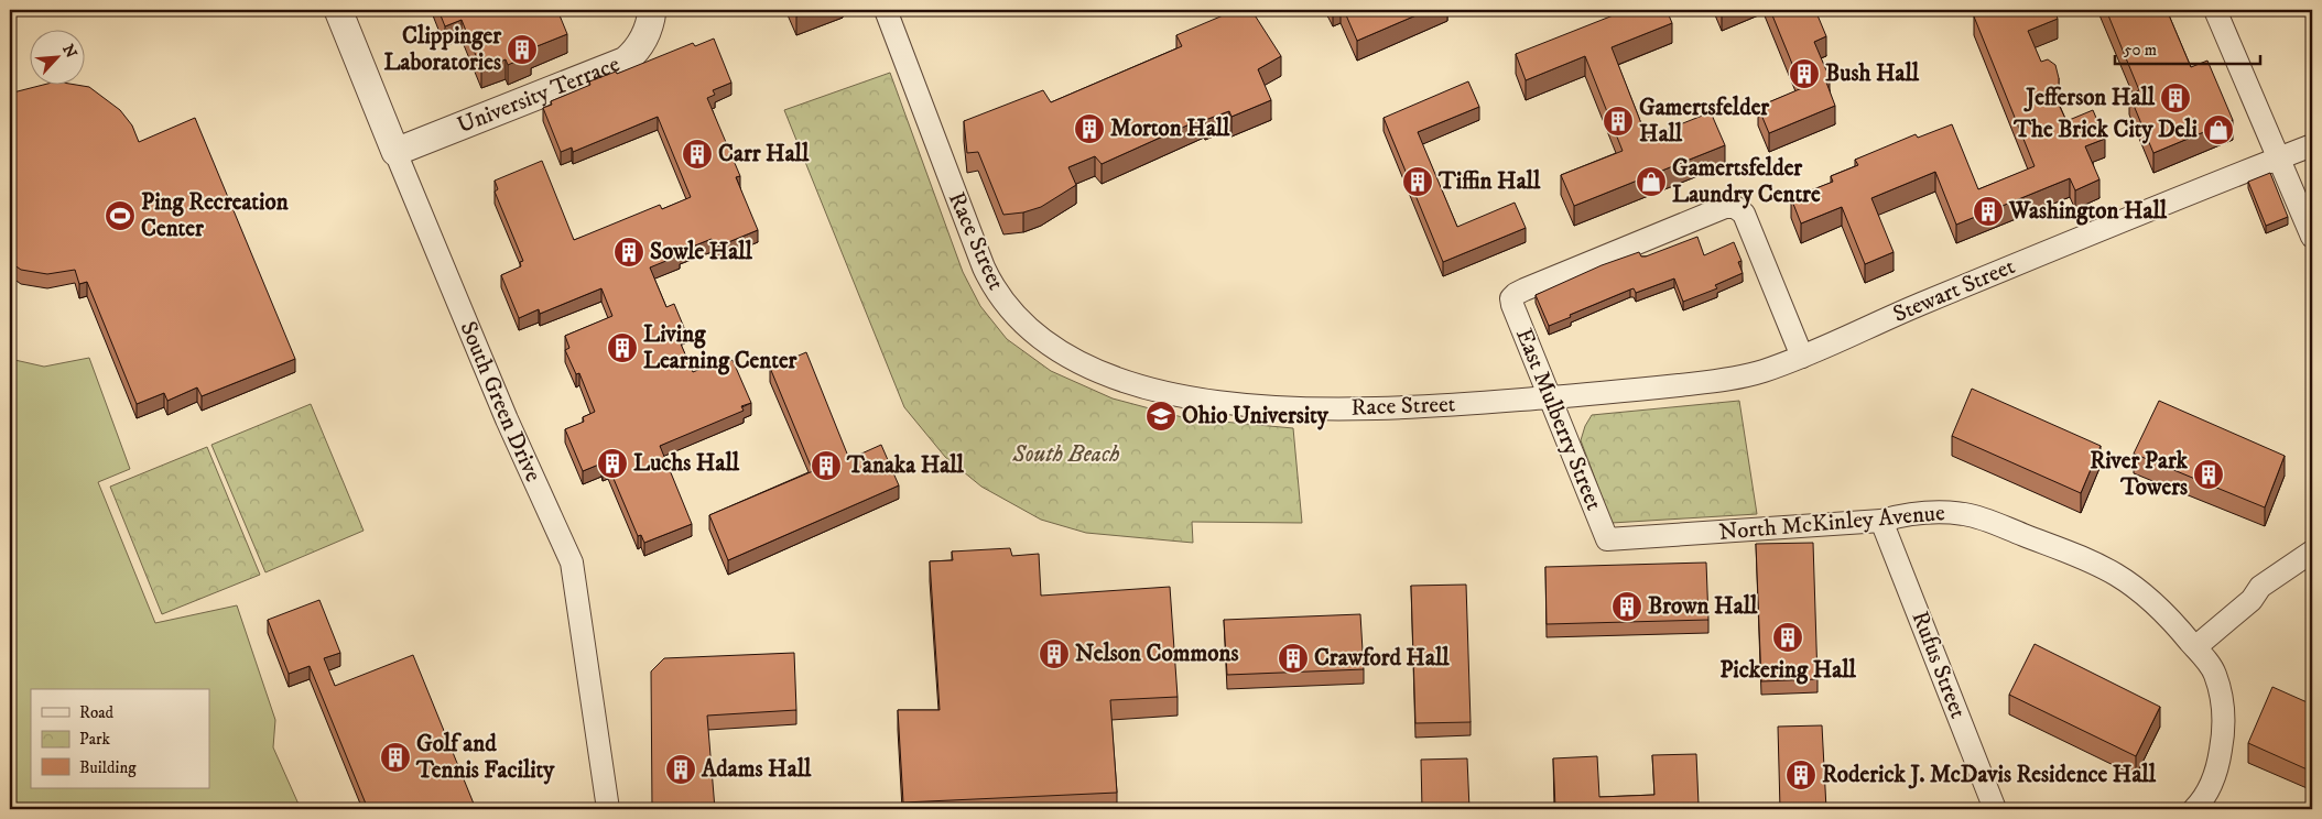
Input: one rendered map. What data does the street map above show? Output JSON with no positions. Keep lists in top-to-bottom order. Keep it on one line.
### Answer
{"streets":{"street":["University Terrace","Race Street","Stewart Street","South Green Drive","East Mulberry Street","North McKinley Avenue","Rufus Street"]},"crossings":[["University Terrace","South Green Drive"],["Race Street","Stewart Street"],["Race Street","East Mulberry Street"],["Stewart Street","East Mulberry Street"],["East Mulberry Street","North McKinley Avenue"],["North McKinley Avenue","Rufus Street"]],"parks":["South Beach"],"places":{"building":["Clippinger Laboratories","Bush Hall","Jefferson Hall","Gamertsfelder Hall","Morton Hall","Carr Hall","Tiffin Hall","Washington Hall","Sowle Hall","Living Learning Center","Luchs Hall","Tanaka Hall","River Park Towers","Brown Hall","Pickering Hall","Nelson Commons","Crawford Hall","Golf and Tennis Facility","Adams Hall","Roderick J. McDavis Residence Hall"],"shop":["The Brick City Deli","Gamertsfelder Laundry Centre"],"sports":["Ping Recreation Center"],"school or university":["Ohio University"]},"legend":["Road","Park","Building"],"scale_bar":"50 m","north":"top right"}
